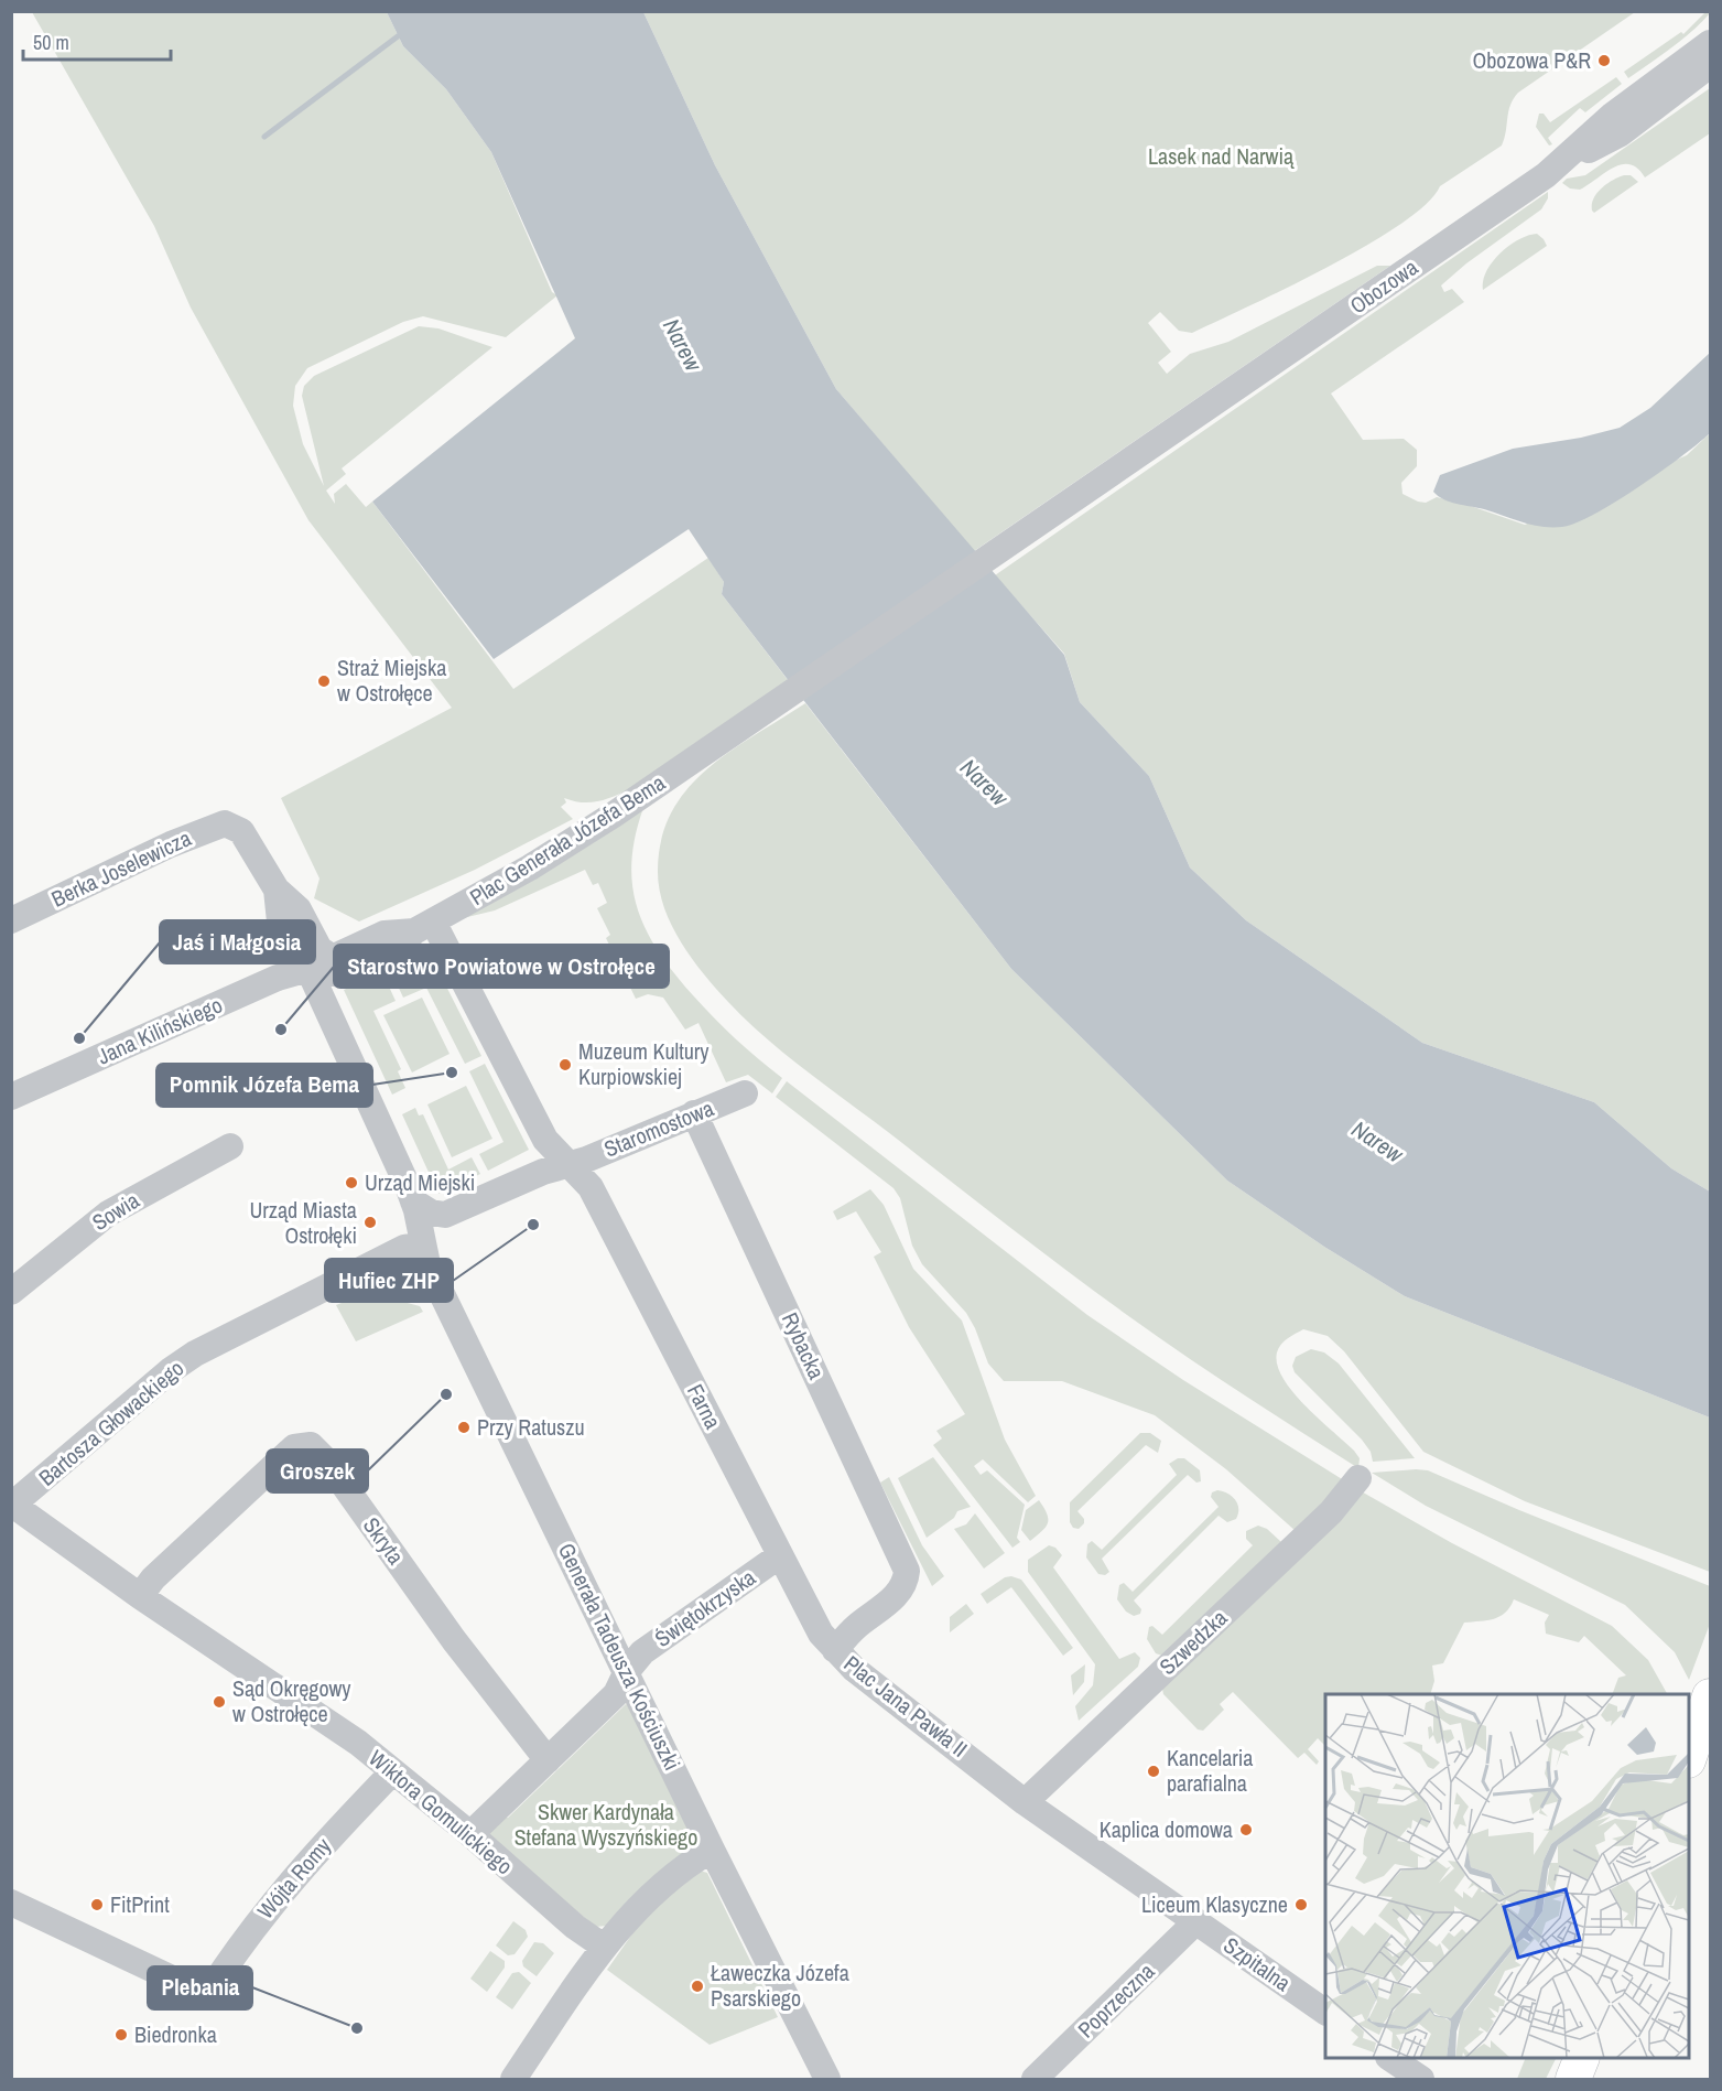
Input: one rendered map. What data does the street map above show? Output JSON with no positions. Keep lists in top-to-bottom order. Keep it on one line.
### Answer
{"streets":{"street":["Obozowa","Plac Generała Józefa Bema","Berka Joselewicza","Jana Kilińskiego","Staromostowa","Sowia","Rybacka","Farna","Bartosza Głowackiego","Skryta","Świętokrzyska","Szwedzka","Generała Tadeusza Kościuszki","Plac Jana Pawła II","Wiktora Gomulickiego","Wójta Romy","Szpitalna","Poprzeczna"]},"crossings":[["Obozowa","Plac Generała Józefa Bema"],["Plac Generała Józefa Bema","Jana Kilińskiego"],["Staromostowa","Rybacka"],["Staromostowa","Farna"],["Rybacka","Plac Jana Pawła II"],["Farna","Świętokrzyska"],["Farna","Plac Jana Pawła II"],["Bartosza Głowackiego","Generała Tadeusza Kościuszki"],["Bartosza Głowackiego","Wiktora Gomulickiego"],["Skryta","Świętokrzyska"],["Skryta","Wiktora Gomulickiego"],["Świętokrzyska","Generała Tadeusza Kościuszki"],["Świętokrzyska","Wiktora Gomulickiego"],["Szwedzka","Plac Jana Pawła II"],["Szwedzka","Szpitalna"],["Plac Jana Pawła II","Szpitalna"],["Wiktora Gomulickiego","Wójta Romy"],["Szpitalna","Poprzeczna"]],"water":["Narew"],"parks":["Lasek nad Narwią","Skwer Kardynała Stefana Wyszyńskiego"],"places":["Obozowa P&R","Straż Miejska w Ostrołęce","Starostwo Powiatowe w Ostrołęce","Jaś i Małgosia","Muzeum Kultury Kurpiowskiej","Pomnik Józefa Bema","Urząd Miejski","Urząd Miasta Ostrołęki","Hufiec ZHP","Groszek","Przy Ratuszu","Sąd Okręgowy w Ostrołęce","Kancelaria parafialna","Kaplica domowa","FitPrint","Liceum Klasyczne","Ławeczka Józefa Psarskiego","Plebania","Biedronka"],"scale_bar":"50 m"}
